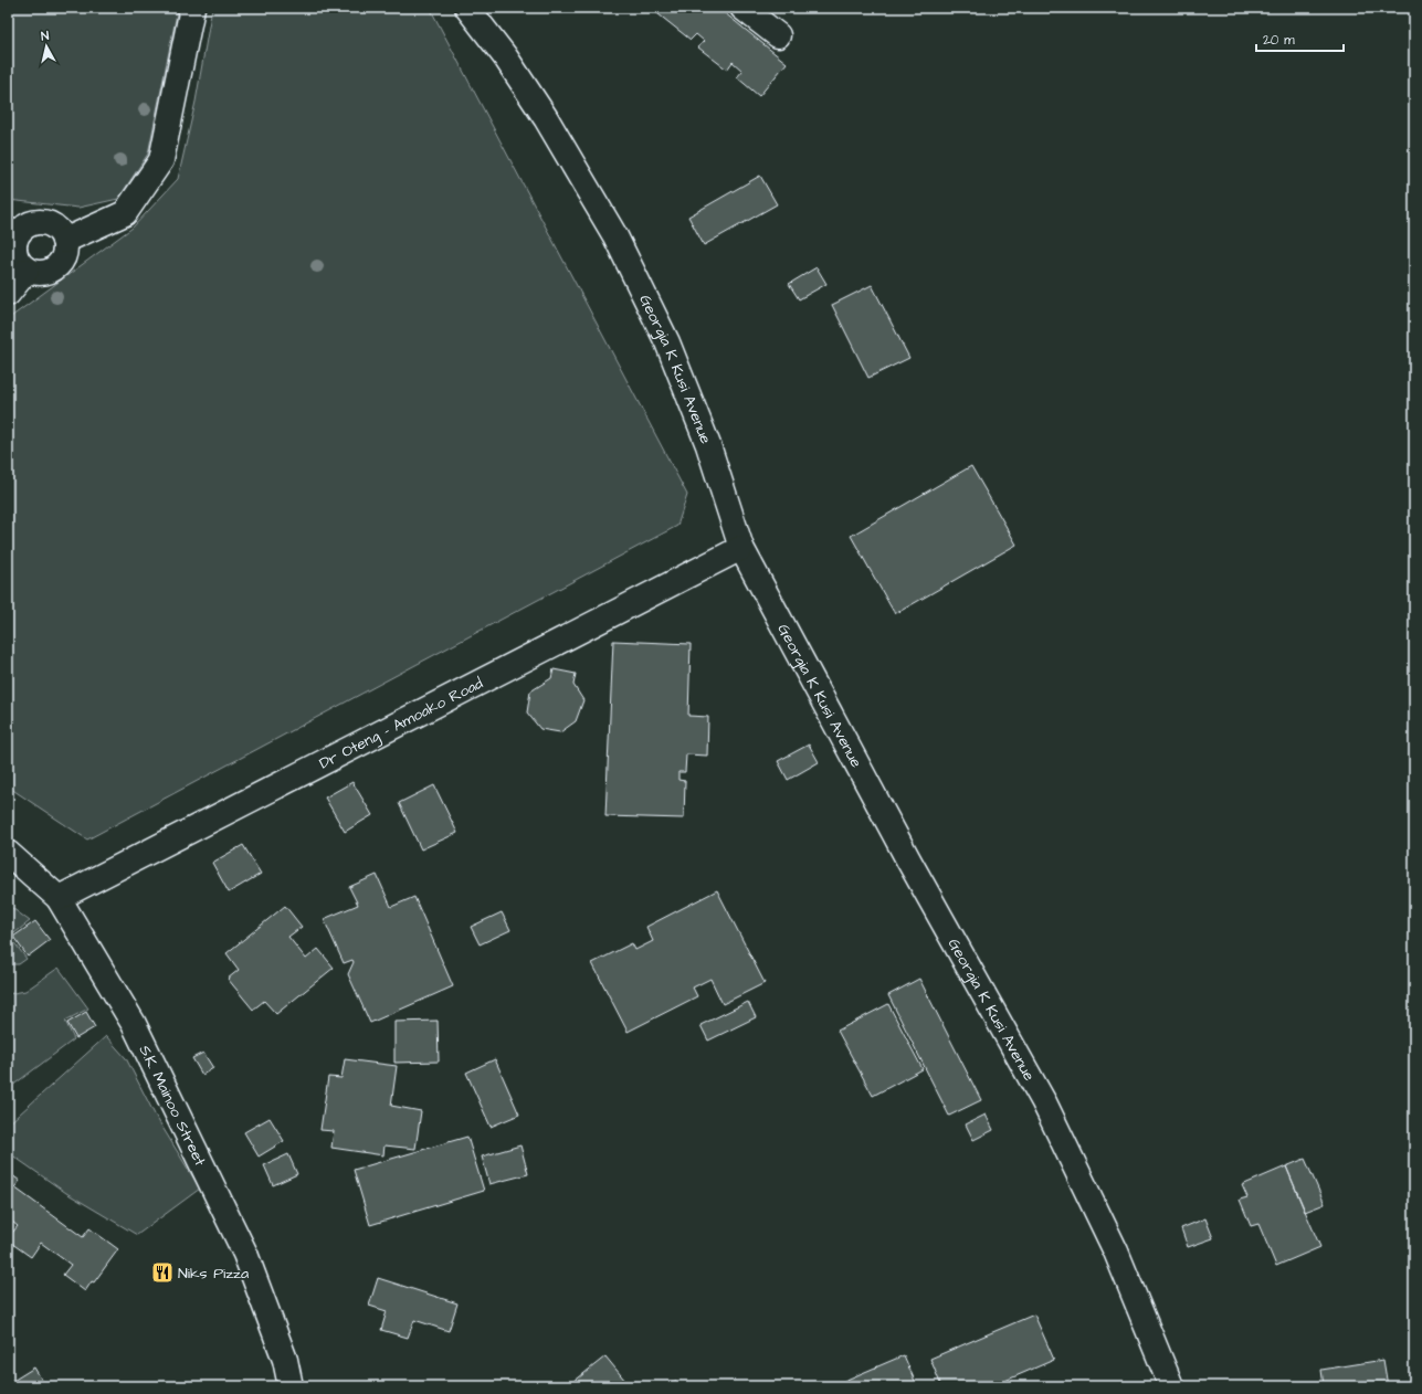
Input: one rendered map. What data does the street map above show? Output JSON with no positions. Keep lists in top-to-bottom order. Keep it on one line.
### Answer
{"streets":{"street":["Georgia K Kusi Avenue","Dr Oteng - Amoako Road","S.K. Mainoo Street"]},"crossings":[["Georgia K Kusi Avenue","Dr Oteng - Amoako Road"],["Dr Oteng - Amoako Road","S.K. Mainoo Street"]],"places":{"restaurant":["Niks Pizza"]},"scale_bar":"20 m","north":"top"}
